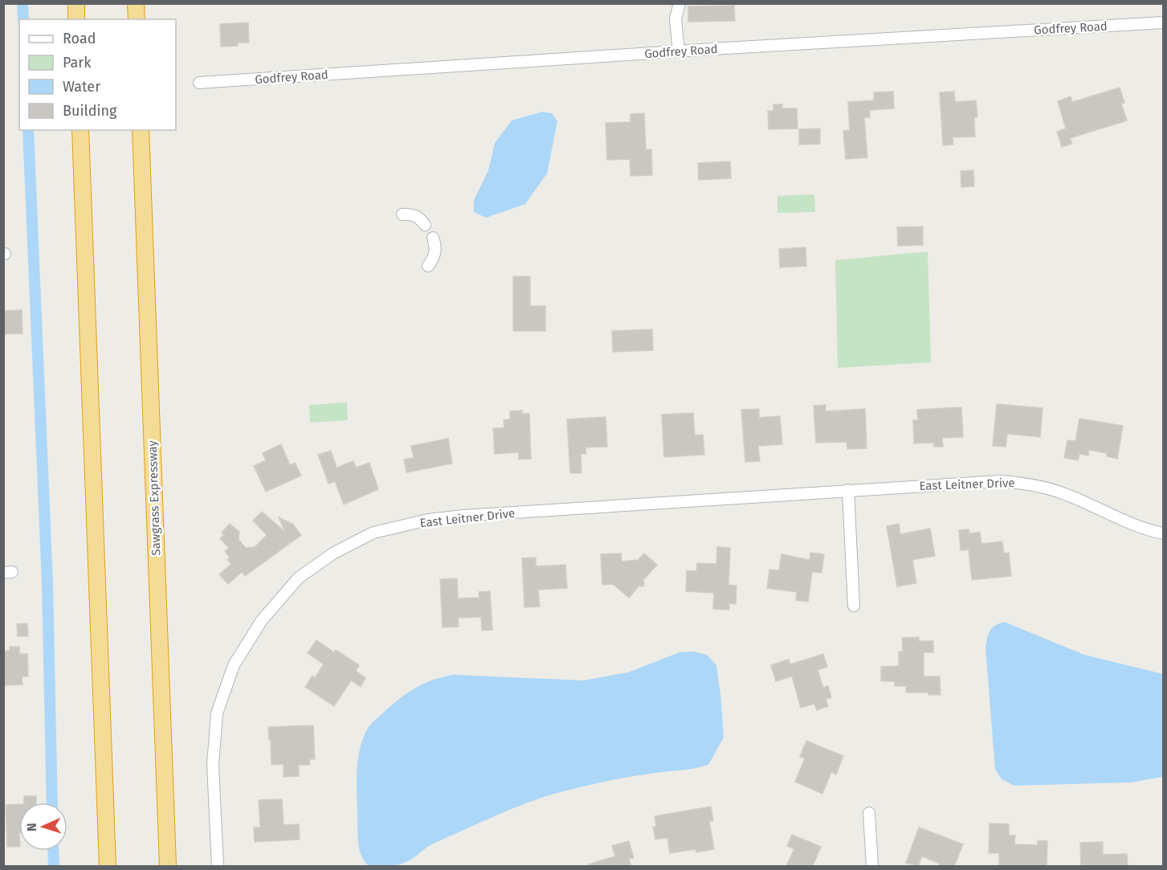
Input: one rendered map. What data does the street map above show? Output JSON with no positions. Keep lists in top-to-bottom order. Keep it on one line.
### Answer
{"streets":{"highway":["Sawgrass Expressway"],"street":["Godfrey Road","East Leitner Drive"]},"legend":["Road","Park","Water","Building"],"north":"left"}
